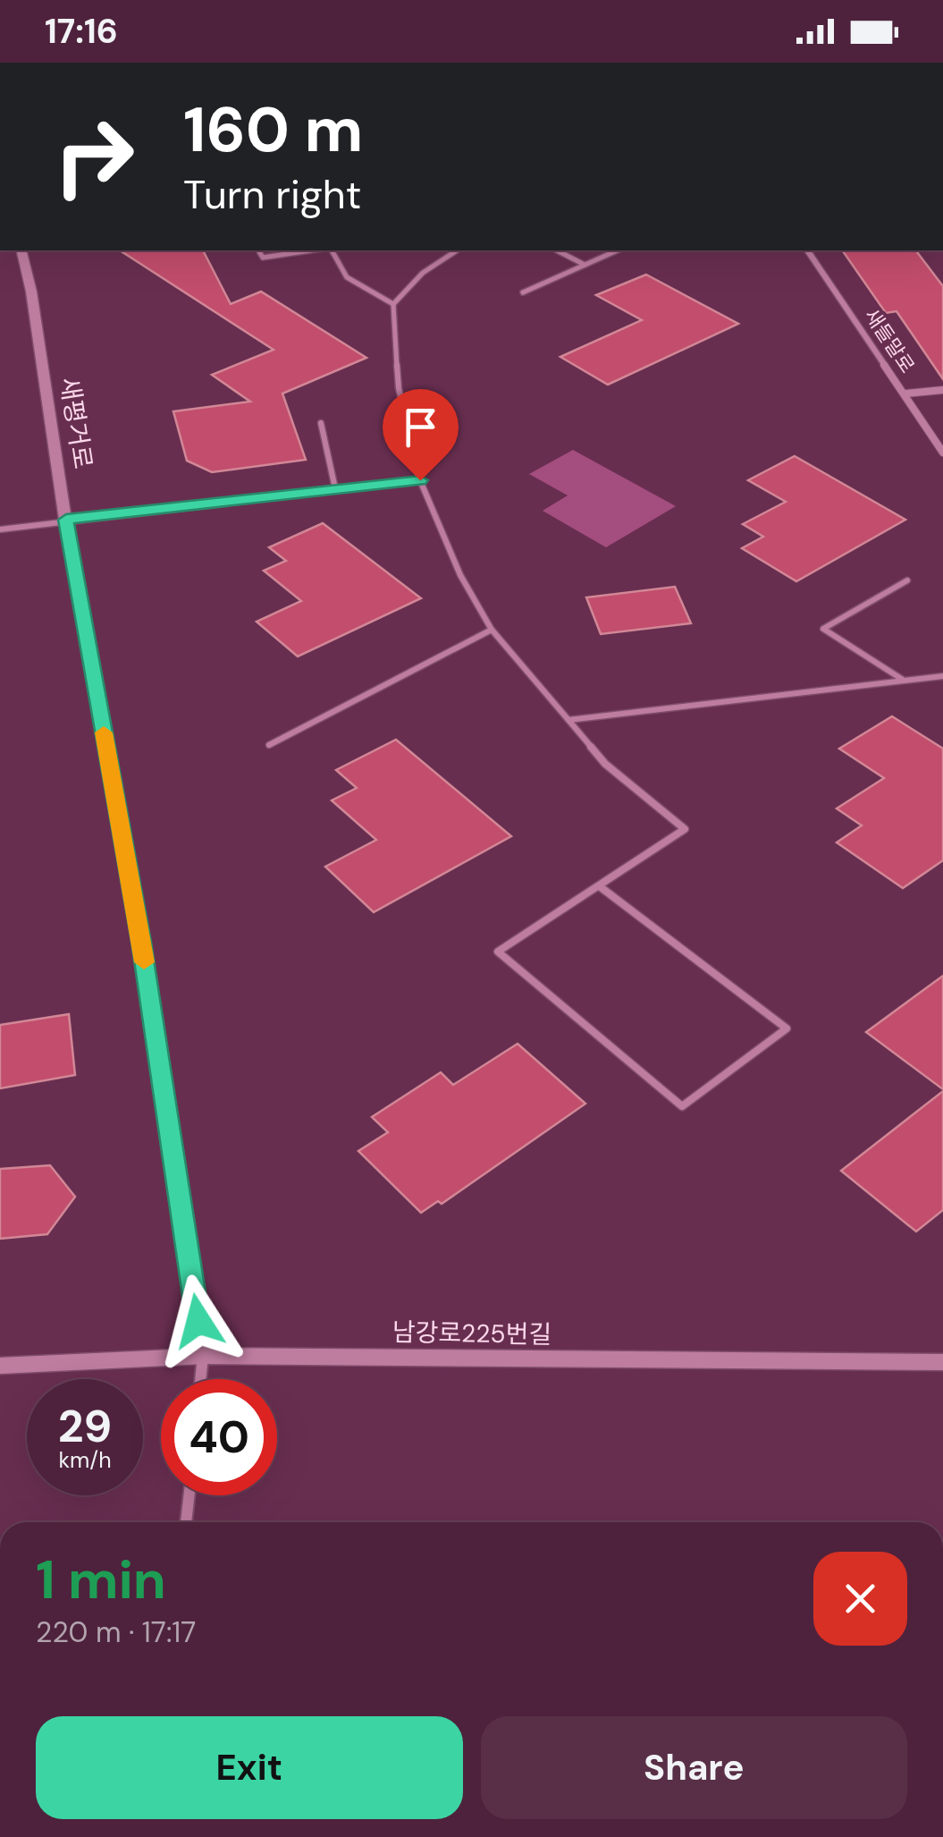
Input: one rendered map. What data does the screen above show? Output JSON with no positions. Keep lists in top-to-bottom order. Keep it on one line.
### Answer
{"streets":{"street":["새들말로","새평거로","남강로225번길"]},"crossings":[["새평거로","남강로225번길"]],"page":{"status":"17:16","turn":["160 m","Turn right"],"speed":"29 km/h","limit":"40","heading":["1 min","220 m · 17:17"],"buttons":["Exit","Share"]}}
